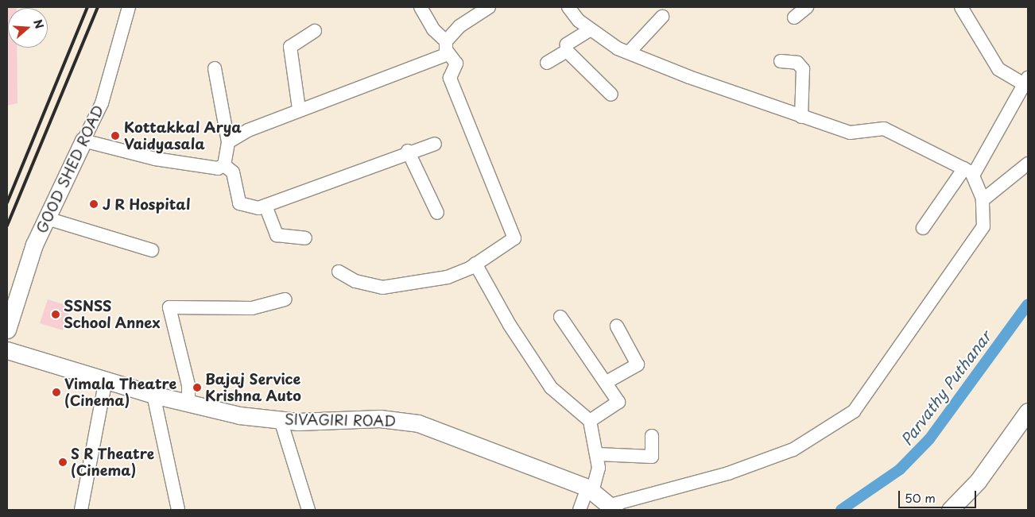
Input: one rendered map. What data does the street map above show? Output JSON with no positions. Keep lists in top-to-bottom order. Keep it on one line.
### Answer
{"streets":{"main road":["GOOD SHED ROAD","SIVAGIRI ROAD"]},"water":["Parvathy Puthanar"],"places":["Kottakkal Arya Vaidyasala","J R Hospital","SSNSS School Annex","Bajaj Service Krishna Auto","Vimala Theatre (Cinema)","S R Theatre (Cinema)"],"scale_bar":"50 m","north":"right"}
